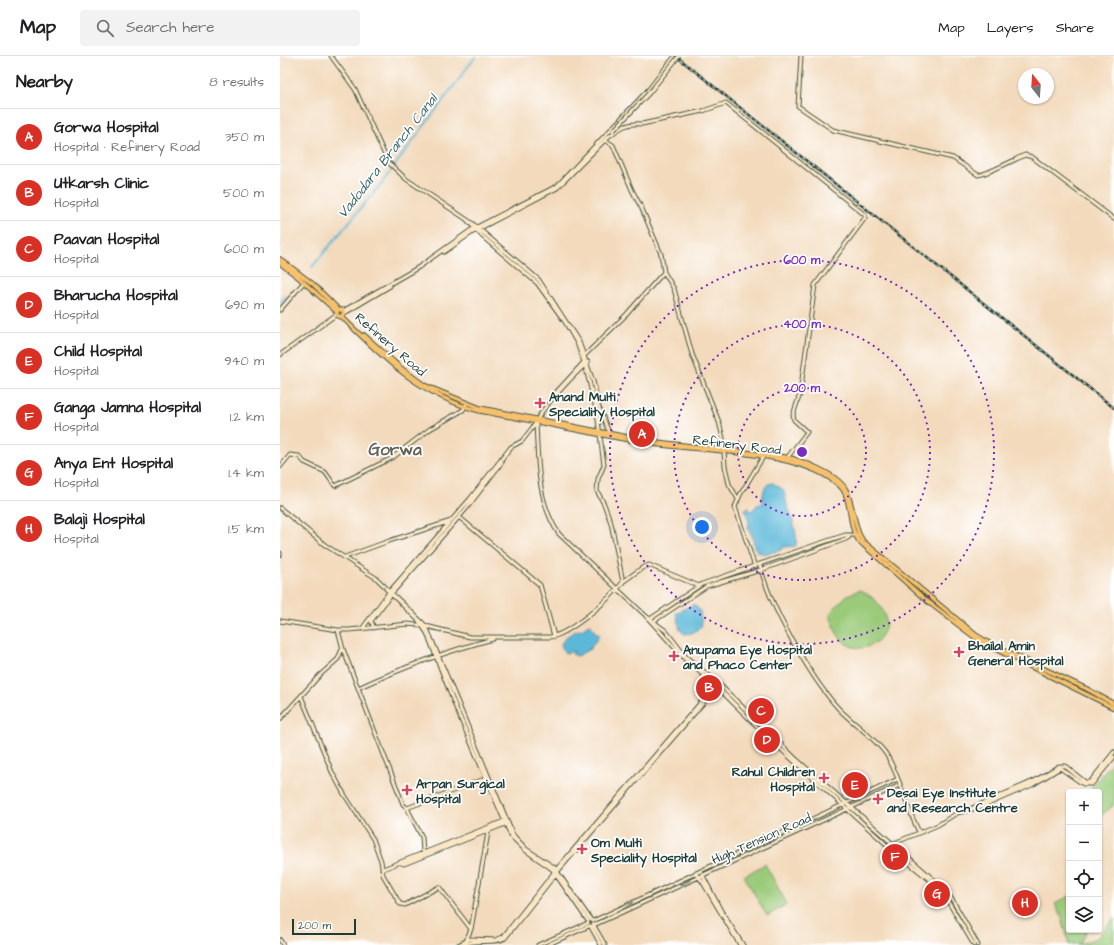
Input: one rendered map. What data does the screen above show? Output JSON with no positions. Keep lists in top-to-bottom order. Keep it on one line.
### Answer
{"streets":{"main road":["Refinery Road"],"street":["High Tension Road"]},"districts":["Gorwa"],"water":["Vadodara Branch Canal"],"places":{"health":["Anand Multi Speciality Hospital","Bhailal Amin General Hospital","Anupama Eye Hospital and Phaco Center","Rahul Children Hospital","Arpan Surgical Hospital","Desai Eye Institute and Research Centre","Om Multi Speciality Hospital"]},"scale_bar":"200 m","north":"top","page":{"header":"Map","search":"Search here","nav":["Map","Layers","Share"],"heading":["Nearby","8 results"],"list":[{"mark":"A","name":"Gorwa Hospital","note":"Hospital · Refinery Road","value":"350 m"},{"mark":"B","name":"Utkarsh Clinic","note":"Hospital","value":"500 m"},{"mark":"C","name":"Paavan Hospital","note":"Hospital","value":"600 m"},{"mark":"D","name":"Bharucha Hospital","note":"Hospital","value":"690 m"},{"mark":"E","name":"Child Hospital","note":"Hospital","value":"940 m"},{"mark":"F","name":"Ganga Jamna Hospital","note":"Hospital","value":"1.2 km"},{"mark":"G","name":"Anya Ent Hospital","note":"Hospital","value":"1.4 km"},{"mark":"H","name":"Balaji Hospital","note":"Hospital","value":"1.5 km"}],"pins":["A","B","C","D","E","F","G","H"],"map_buttons":["+","−"],"scale":"200 m"},"rings":["600 m","400 m","200 m"]}
